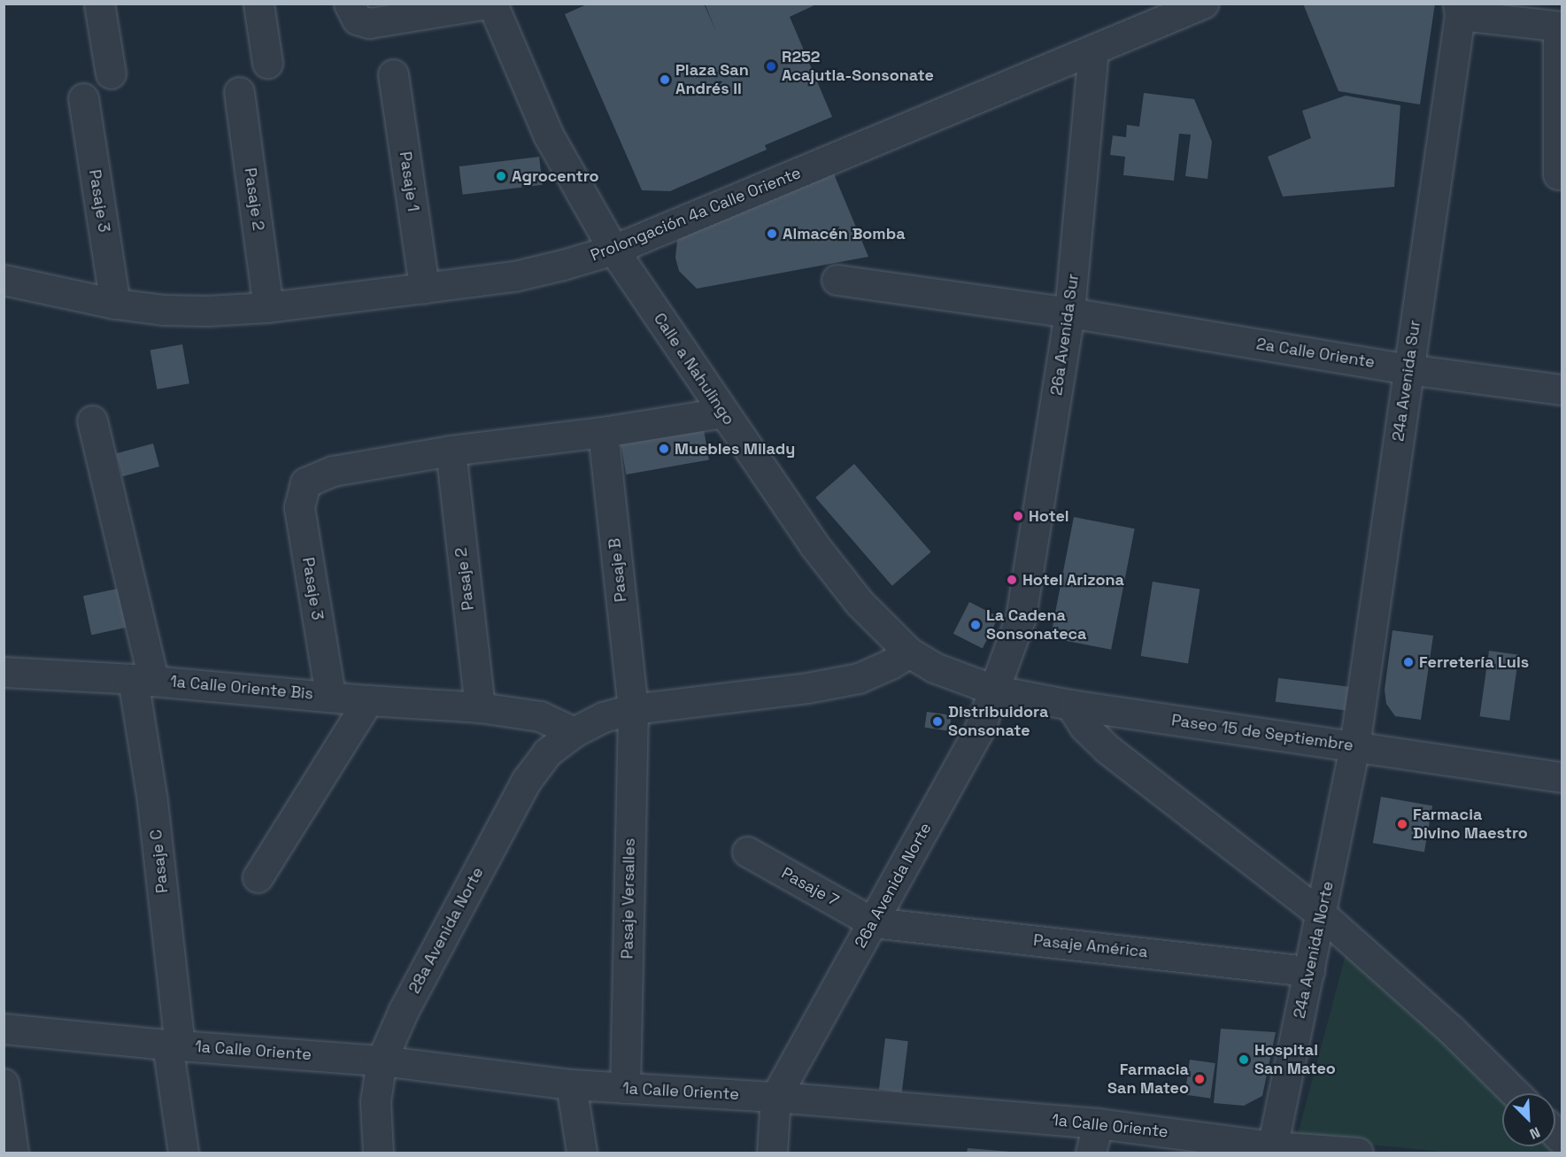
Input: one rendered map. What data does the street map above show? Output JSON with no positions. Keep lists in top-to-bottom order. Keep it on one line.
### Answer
{"streets":{"street":["Pasaje 1","Pasaje 2","Pasaje 3","Prolongación 4a Calle Oriente","26a Avenida Sur","2a Calle Oriente","Calle a Nahulingo","24a Avenida Sur","Pasaje B","1a Calle Oriente Bis","Paseo 15 de Septiembre","Pasaje C","26a Avenida Norte","Pasaje 7","Pasaje Versalles","28a Avenida Norte","Pasaje América","24a Avenida Norte","1a Calle Oriente"]},"crossings":[["Pasaje 1","Prolongación 4a Calle Oriente"],["Pasaje 2","Pasaje 3"],["Pasaje 2","Prolongación 4a Calle Oriente"],["Pasaje 2","1a Calle Oriente Bis"],["Pasaje 3","Prolongación 4a Calle Oriente"],["Pasaje 3","1a Calle Oriente Bis"],["Prolongación 4a Calle Oriente","26a Avenida Sur"],["Prolongación 4a Calle Oriente","Calle a Nahulingo"],["26a Avenida Sur","2a Calle Oriente"],["26a Avenida Sur","26a Avenida Norte"],["2a Calle Oriente","24a Avenida Sur"],["Calle a Nahulingo","Paseo 15 de Septiembre"],["Calle a Nahulingo","28a Avenida Norte"],["24a Avenida Sur","Paseo 15 de Septiembre"],["24a Avenida Sur","24a Avenida Norte"],["Pasaje B","Pasaje Versalles"],["Pasaje B","28a Avenida Norte"],["1a Calle Oriente Bis","Pasaje C"],["1a Calle Oriente Bis","28a Avenida Norte"],["Paseo 15 de Septiembre","26a Avenida Norte"],["Paseo 15 de Septiembre","24a Avenida Norte"],["Pasaje C","1a Calle Oriente"],["26a Avenida Norte","Pasaje 7"],["26a Avenida Norte","Pasaje América"],["26a Avenida Norte","1a Calle Oriente"],["Pasaje 7","Pasaje América"],["Pasaje Versalles","28a Avenida Norte"],["Pasaje Versalles","1a Calle Oriente"],["28a Avenida Norte","1a Calle Oriente"],["Pasaje América","24a Avenida Norte"],["24a Avenida Norte","1a Calle Oriente"]],"places":["R252 Acajutla-Sonsonate","Plaza San Andrés II","Agrocentro","Almacén Bomba","Muebles Milady","Hotel","Hotel Arizona","La Cadena Sonsonateca","Ferretería Luis","Distribuidora Sonsonate","Farmacia Divino Maestro","Hospital San Mateo","Farmacia San Mateo"],"north":"bottom right"}
